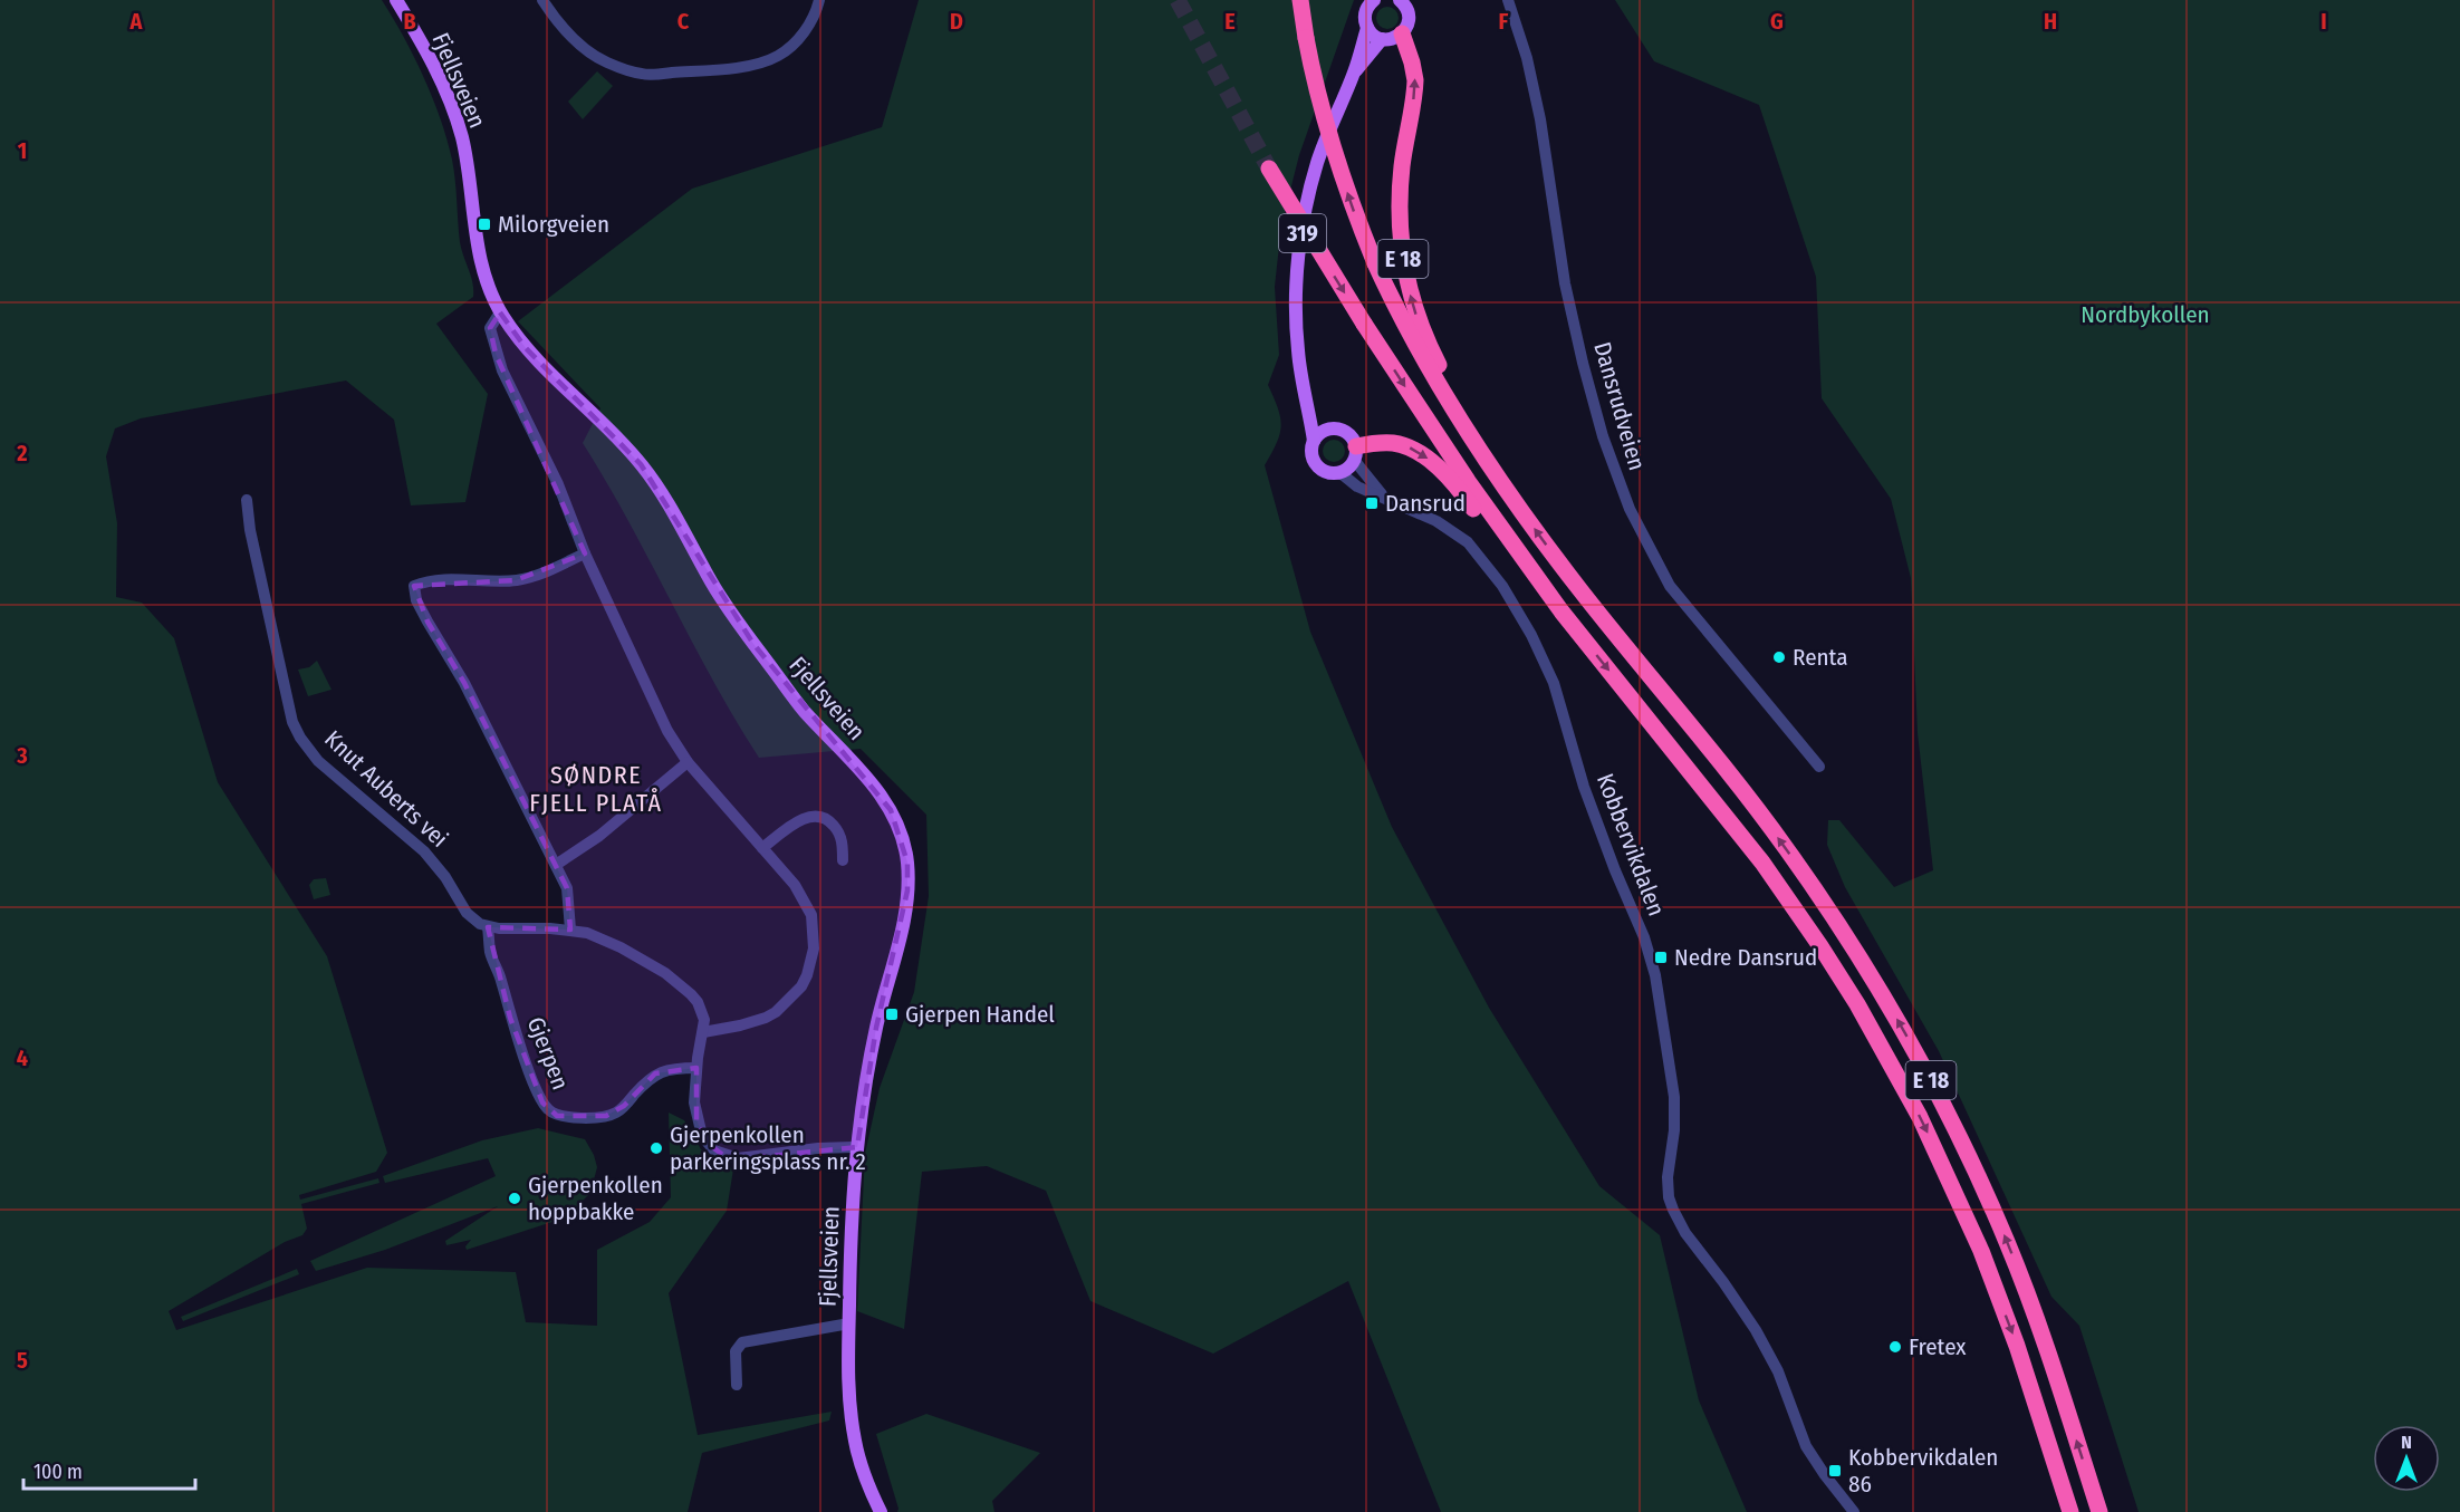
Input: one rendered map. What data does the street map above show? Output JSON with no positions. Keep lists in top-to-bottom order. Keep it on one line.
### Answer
{"streets":{"highway":["E 18"],"main road":["Fjellsveien","319"],"street":["Dansrudveien","Knut Auberts vei","Kobbervikdalen","Gjerpen"]},"crossings":[["319","E 18"],["319","Kobbervikdalen"],["E 18","Kobbervikdalen"],["Knut Auberts vei","Gjerpen"]],"districts":["SØNDRE FJELL PLATÅ"],"parks":["Nordbykollen"],"places":{"transit":["Milorgveien","Dansrud","Nedre Dansrud","Gjerpen Handel","Kobbervikdalen 86"],"other":["Renta","Gjerpenkollen parkeringsplass nr. 2","Gjerpenkollen hoppbakke","Fretex"]},"scale_bar":"100 m","north":"top","grid":{"columns":["A","B","C","D","E","F","G","H","I"],"rows":["1","2","3","4","5"]}}
